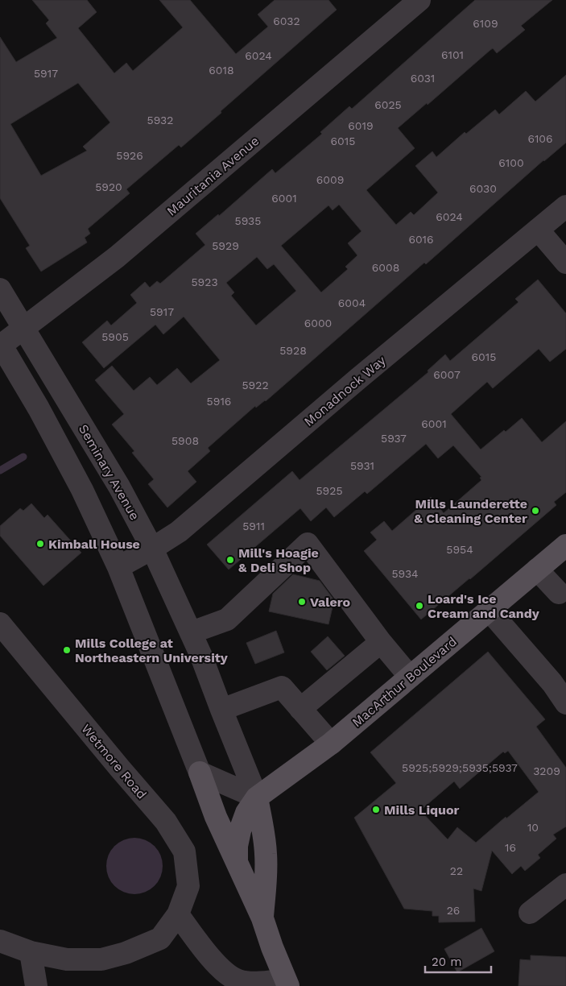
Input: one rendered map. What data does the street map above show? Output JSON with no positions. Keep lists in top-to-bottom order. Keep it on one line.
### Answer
{"streets":{"main road":["MacArthur Boulevard"],"street":["Mauritania Avenue","Monadnock Way","Seminary Avenue","Wetmore Road"]},"crossings":[["Mauritania Avenue","Seminary Avenue"],["Monadnock Way","Seminary Avenue"],["Seminary Avenue","MacArthur Boulevard"]],"places":["Mills Launderette & Cleaning Center","Kimball House","Mill's Hoagie & Deli Shop","Valero","Loard's Ice Cream and Candy","Mills College at Northeastern University","Mills Liquor"],"house_numbers":["6032","6109","6101","6024","6018","5917","6031","6025","5932","6019","6106","6015","5926","6100","6009","5920","6030","6001","6024","5935","6016","5929","6008","5923","6004","5917","6000","5905","5928","6015","6007","5922","5916","6001","5937","5908","5931","5925","5911","5954","5934","5925;5929;5935;5937","3209","10","16","22","26"],"scale_bar":"20 m"}
